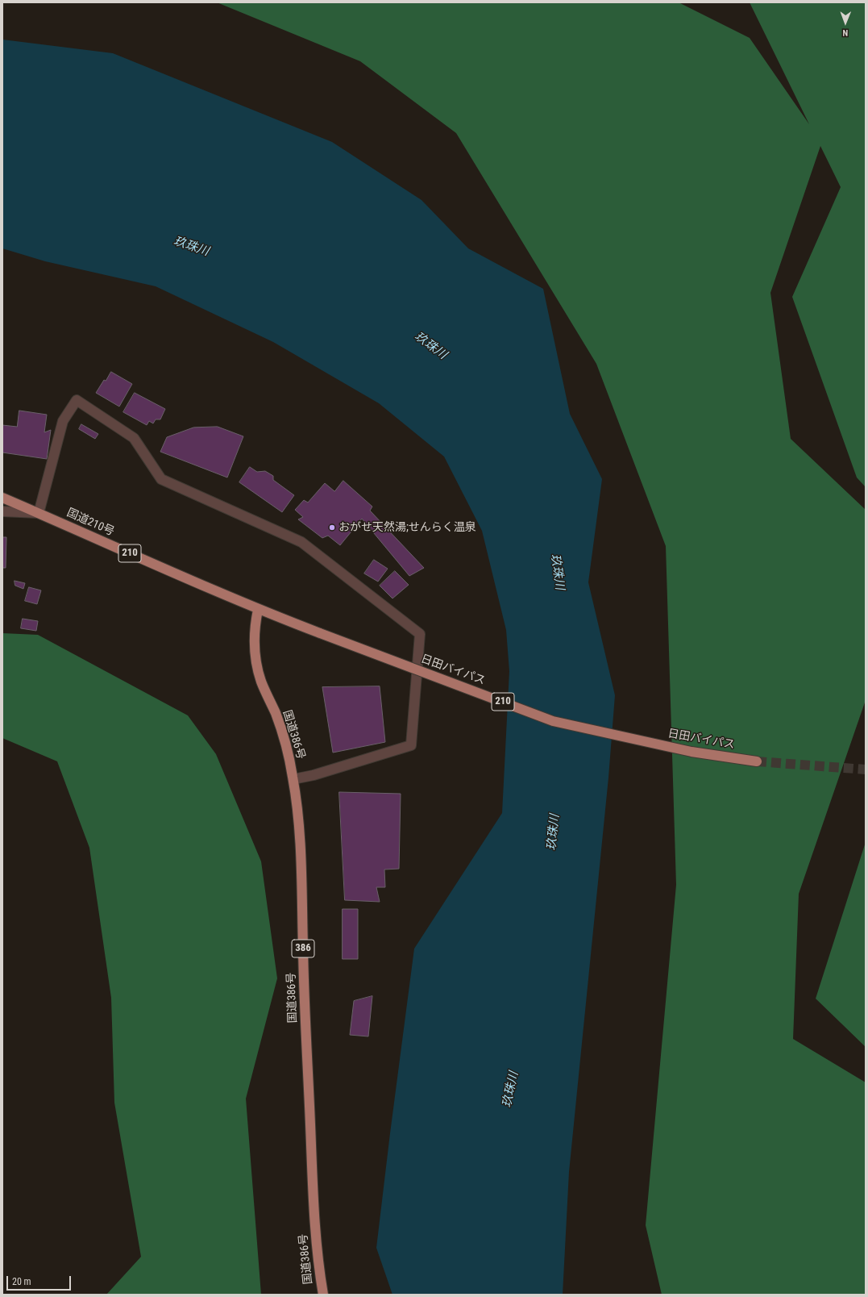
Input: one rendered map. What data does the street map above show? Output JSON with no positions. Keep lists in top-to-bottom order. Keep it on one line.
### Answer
{"streets":{"highway":["国道210号","210","日田バイパス","国道386号","386"]},"crossings":[["国道210号","日田バイパス"],["国道210号","国道386号"],["日田バイパス","国道386号"]],"water":["玖珠川"],"places":["おがせ天然湯;せんらく温泉"],"scale_bar":"20 m","north":"bottom"}
